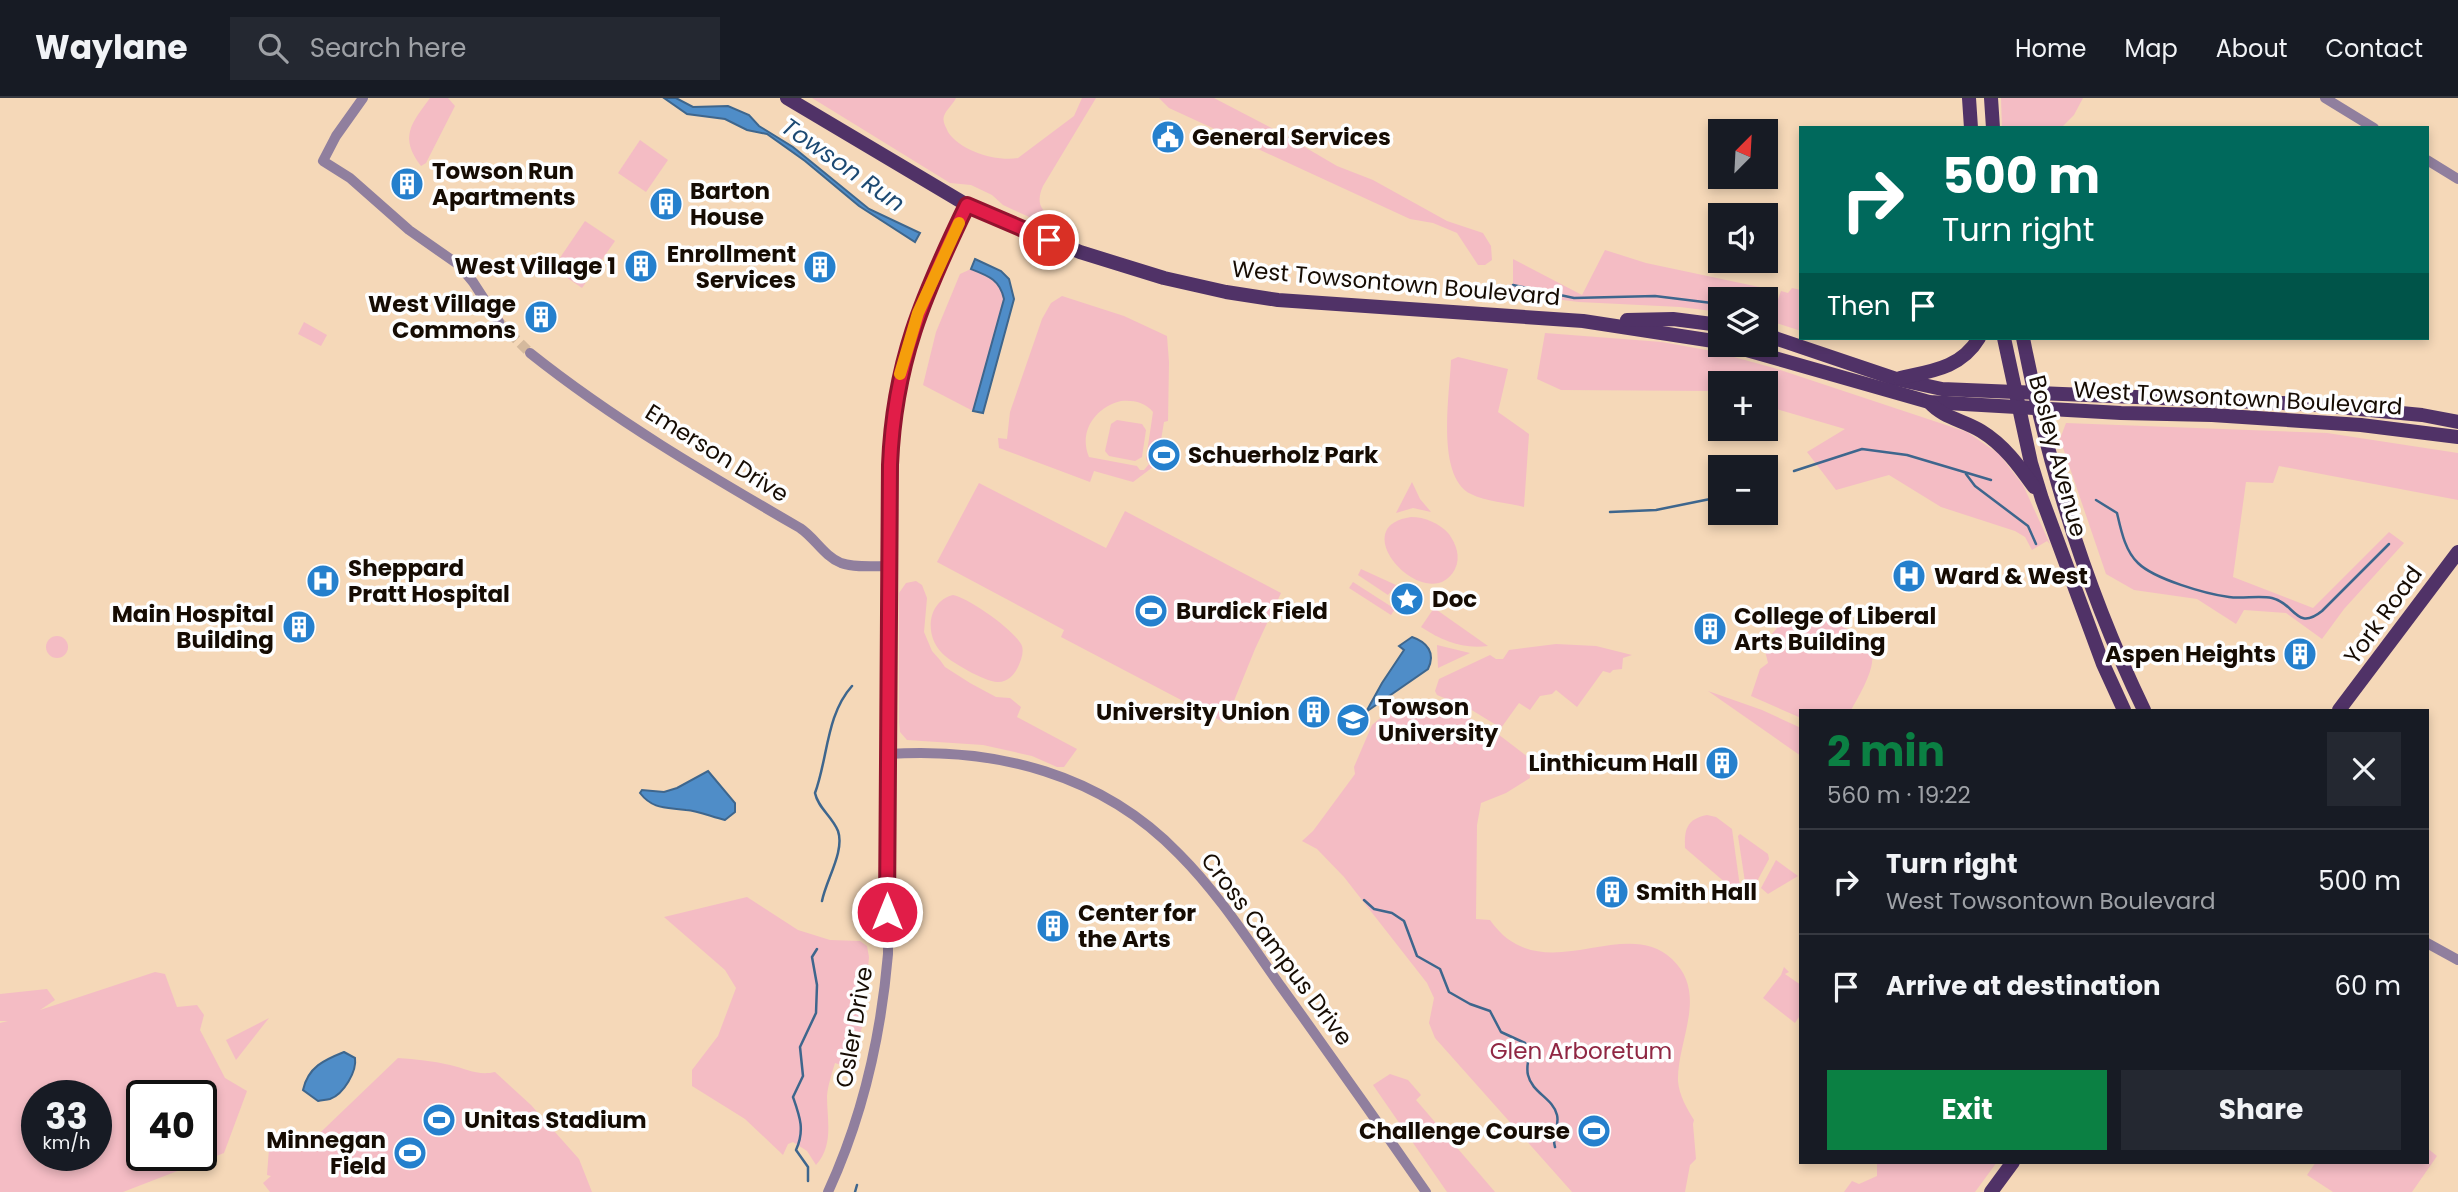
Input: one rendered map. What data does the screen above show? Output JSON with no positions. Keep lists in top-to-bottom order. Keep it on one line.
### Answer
{"streets":{"main road":["West Towsontown Boulevard","Bosley Avenue","York Road"],"street":["Emerson Drive","Cross Campus Drive","Osler Drive"]},"crossings":[["West Towsontown Boulevard","Bosley Avenue"],["West Towsontown Boulevard","Osler Drive"],["Emerson Drive","Osler Drive"],["Cross Campus Drive","Osler Drive"]],"water":["Towson Run"],"parks":["Glen Arboretum"],"places":{"public building":["General Services"],"building":["Towson Run Apartments","Barton House","West Village 1","Enrollment Services","West Village Commons","Main Hospital Building","College of Liberal Arts Building","Aspen Heights","University Union","Linthicum Hall","Smith Hall","Center for the Arts"],"sports":["Schuerholz Park","Burdick Field","Unitas Stadium","Challenge Course","Minnegan Field"],"hospital":["Ward & West","Sheppard Pratt Hospital"],"place":["Doc"],"school or university":["Towson University"]},"north":"top right","page":{"header":"Waylane","search":"Search here","nav":["Home","Map","About","Contact"],"map_buttons":["+","−"],"turn":["500 m","Turn right"],"then":"Then","heading":["2 min","560 m · 19:22"],"list":[{"name":"Turn right","note":"West Towsontown Boulevard","value":"500 m"},{"name":"Arrive at destination","value":"60 m"}],"buttons":["Exit","Share"],"speed":"33 km/h","limit":"40"}}
